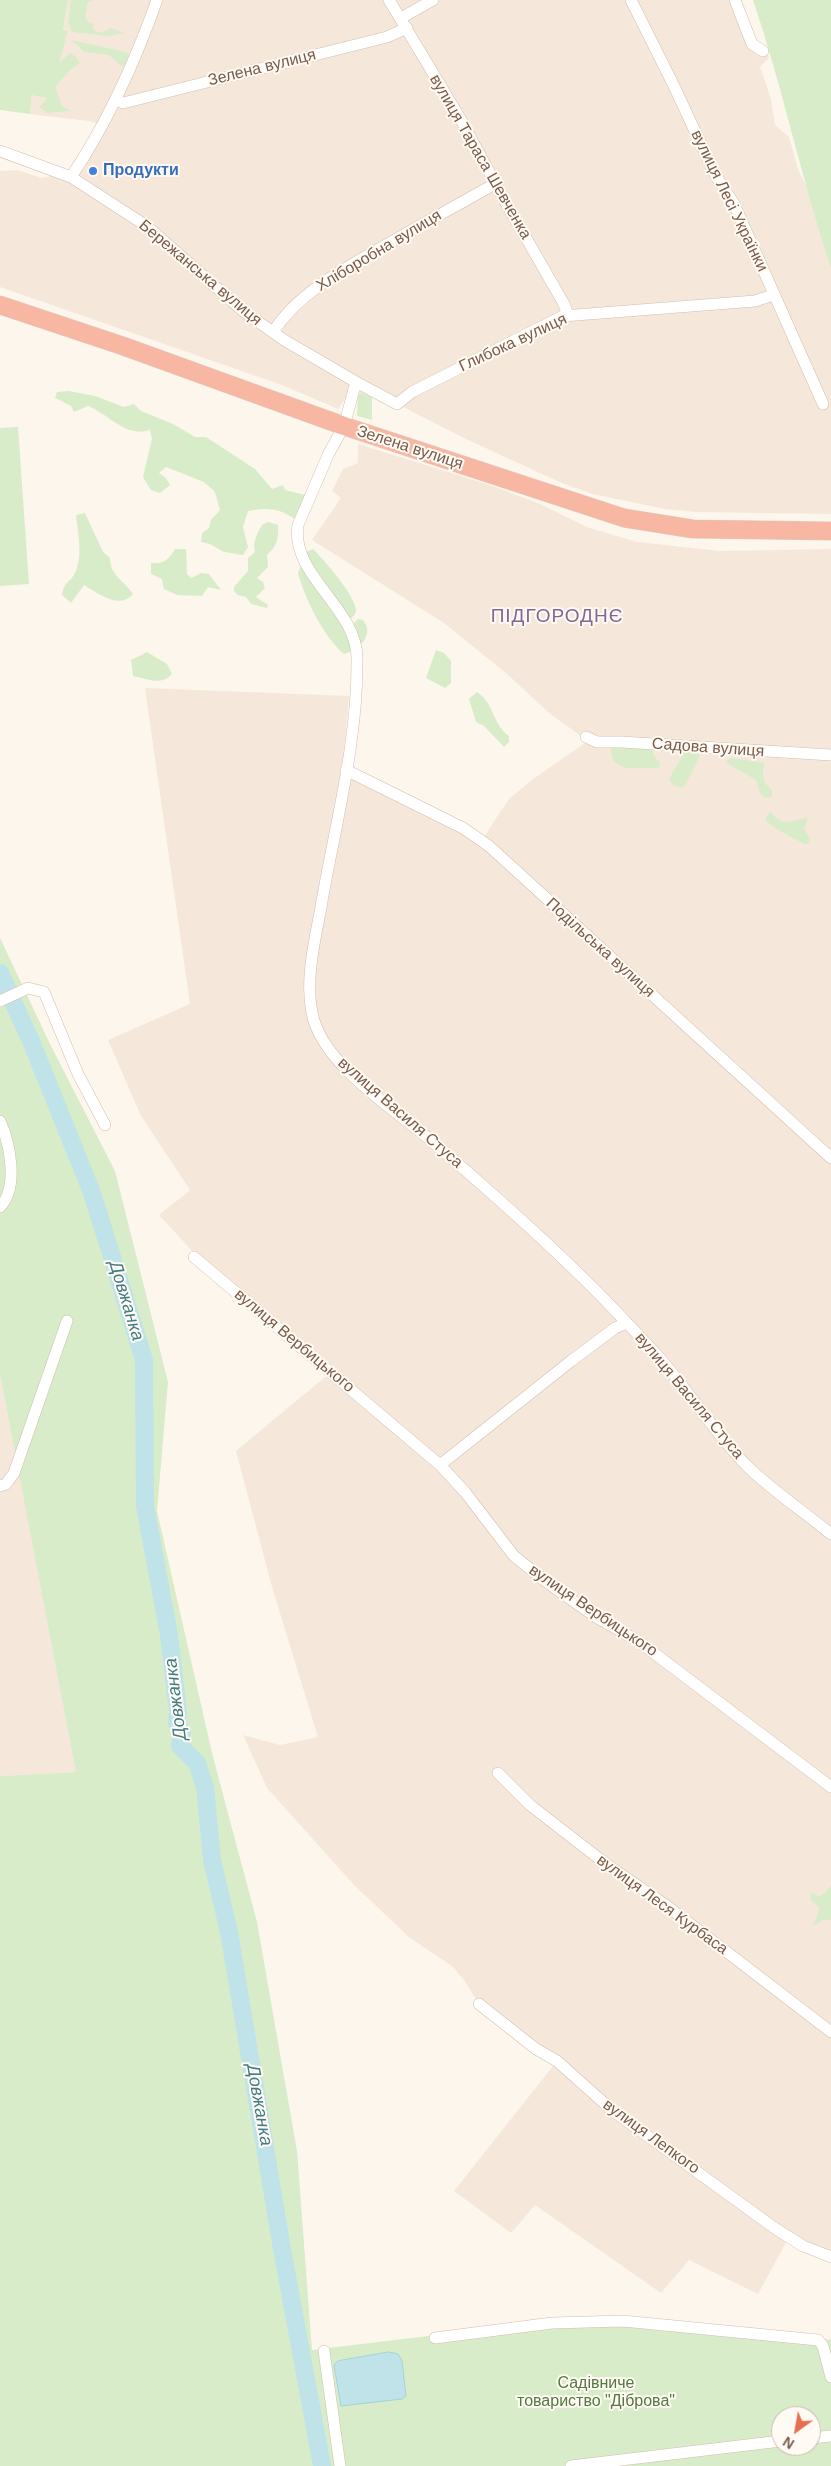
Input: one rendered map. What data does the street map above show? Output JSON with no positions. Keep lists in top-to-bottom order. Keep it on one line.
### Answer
{"streets":{"highway":["Зелена вулиця"],"street":["вулиця Тараса Шевченка","вулиця Лесі Українки","Хліборобна вулиця","Бережанська вулиця","Глибока вулиця","Садова вулиця","Подільська вулиця","вулиця Василя Стуса","вулиця Вербицького","вулиця Леся Курбаса","вулиця Лепкого"]},"crossings":[["Зелена вулиця","вулиця Тараса Шевченка"],["Зелена вулиця","вулиця Василя Стуса"],["вулиця Тараса Шевченка","Хліборобна вулиця"],["вулиця Тараса Шевченка","Глибока вулиця"],["вулиця Лесі Українки","Глибока вулиця"],["Хліборобна вулиця","Бережанська вулиця"],["Бережанська вулиця","Глибока вулиця"],["Подільська вулиця","вулиця Василя Стуса"]],"districts":["ПІДГОРОДНЄ"],"water":["Довжанка"],"parks":["Садівниче товариство \"Діброва\""],"places":["Продукти"],"north":"bottom left"}
